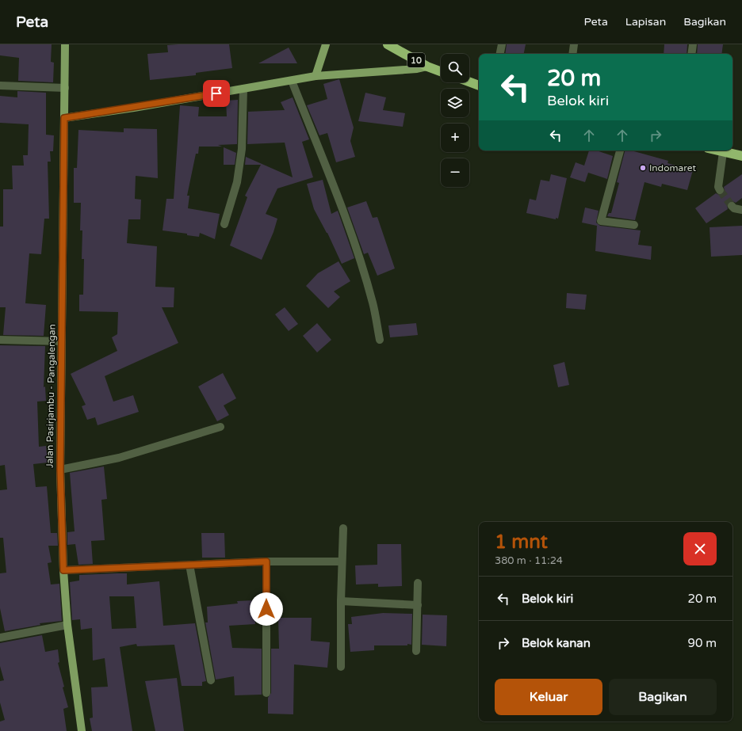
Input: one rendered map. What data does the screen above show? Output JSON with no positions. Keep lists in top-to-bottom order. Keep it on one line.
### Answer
{"streets":{"highway":["10"],"main road":["Jalan Pasirjambu - Pangalengan"]},"places":["Indomaret"],"page":{"header":"Peta","nav":["Peta","Lapisan","Bagikan"],"map_buttons":["+","−"],"turn":["20 m","Belok kiri"],"heading":["1 mnt","380 m · 11:24"],"list":[{"name":"Belok kiri","value":"20 m"},{"name":"Belok kanan","value":"90 m"}],"buttons":["Keluar","Bagikan"]}}
